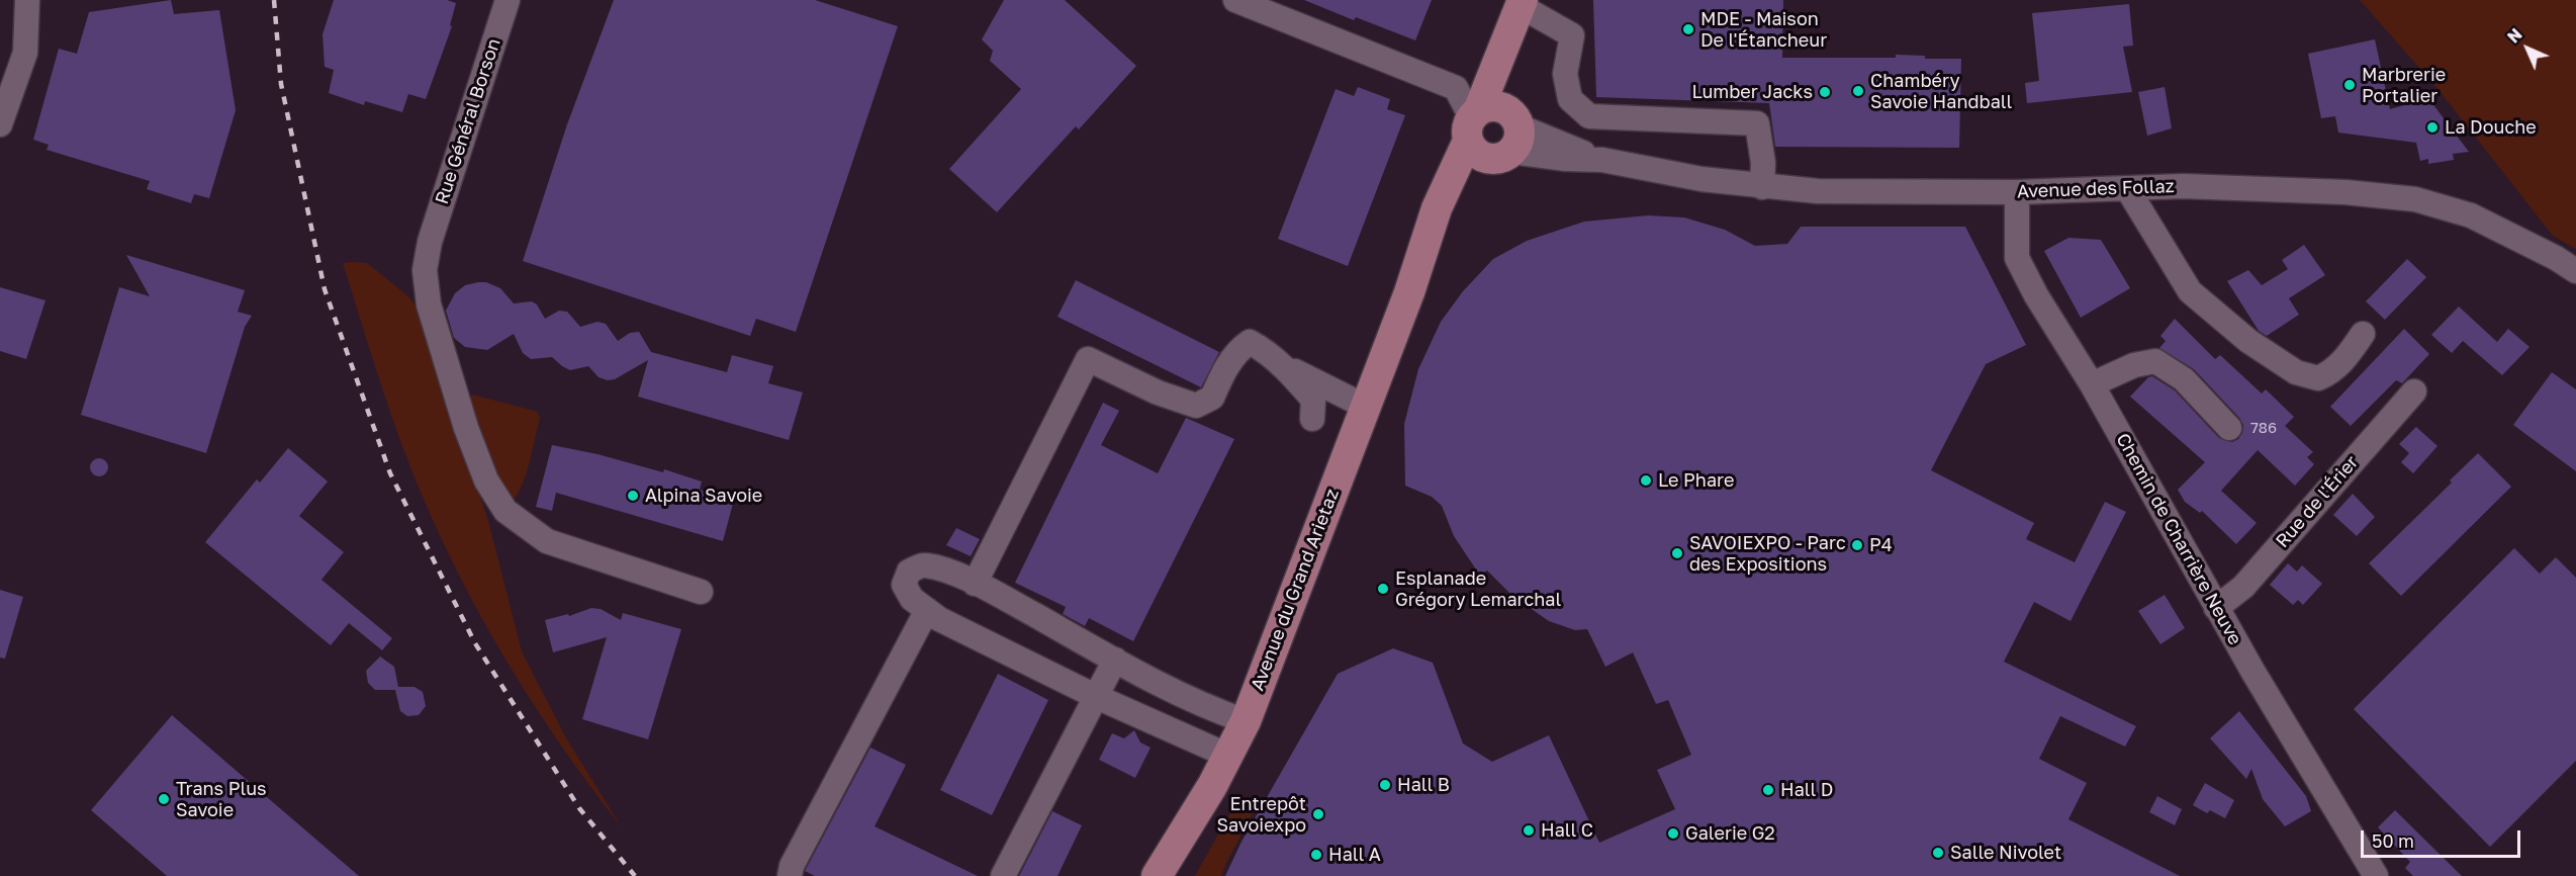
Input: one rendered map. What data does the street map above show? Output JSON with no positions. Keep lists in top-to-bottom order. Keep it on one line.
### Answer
{"streets":{"main road":["Avenue du Grand Arietaz"],"street":["Rue Général Borson","Avenue des Follaz","Rue de l'Érier","Chemin de Charrière Neuve"]},"crossings":[["Avenue des Follaz","Chemin de Charrière Neuve"],["Avenue des Follaz","Avenue du Grand Arietaz"],["Rue de l'Érier","Chemin de Charrière Neuve"]],"places":["MDE - Maison De l'Étancheur","Marbrerie Portalier","Chambéry Savoie Handball","Lumber Jacks","La Douche","Le Phare","Alpina Savoie","P4","SAVOIEXPO - Parc des Expositions","Esplanade Grégory Lemarchal","Hall B","Hall D","Trans Plus Savoie","Entrepôt Savoiexpo","Hall C","Galerie G2","Salle Nivolet","Hall A"],"house_numbers":["786"],"scale_bar":"50 m","north":"top left"}
